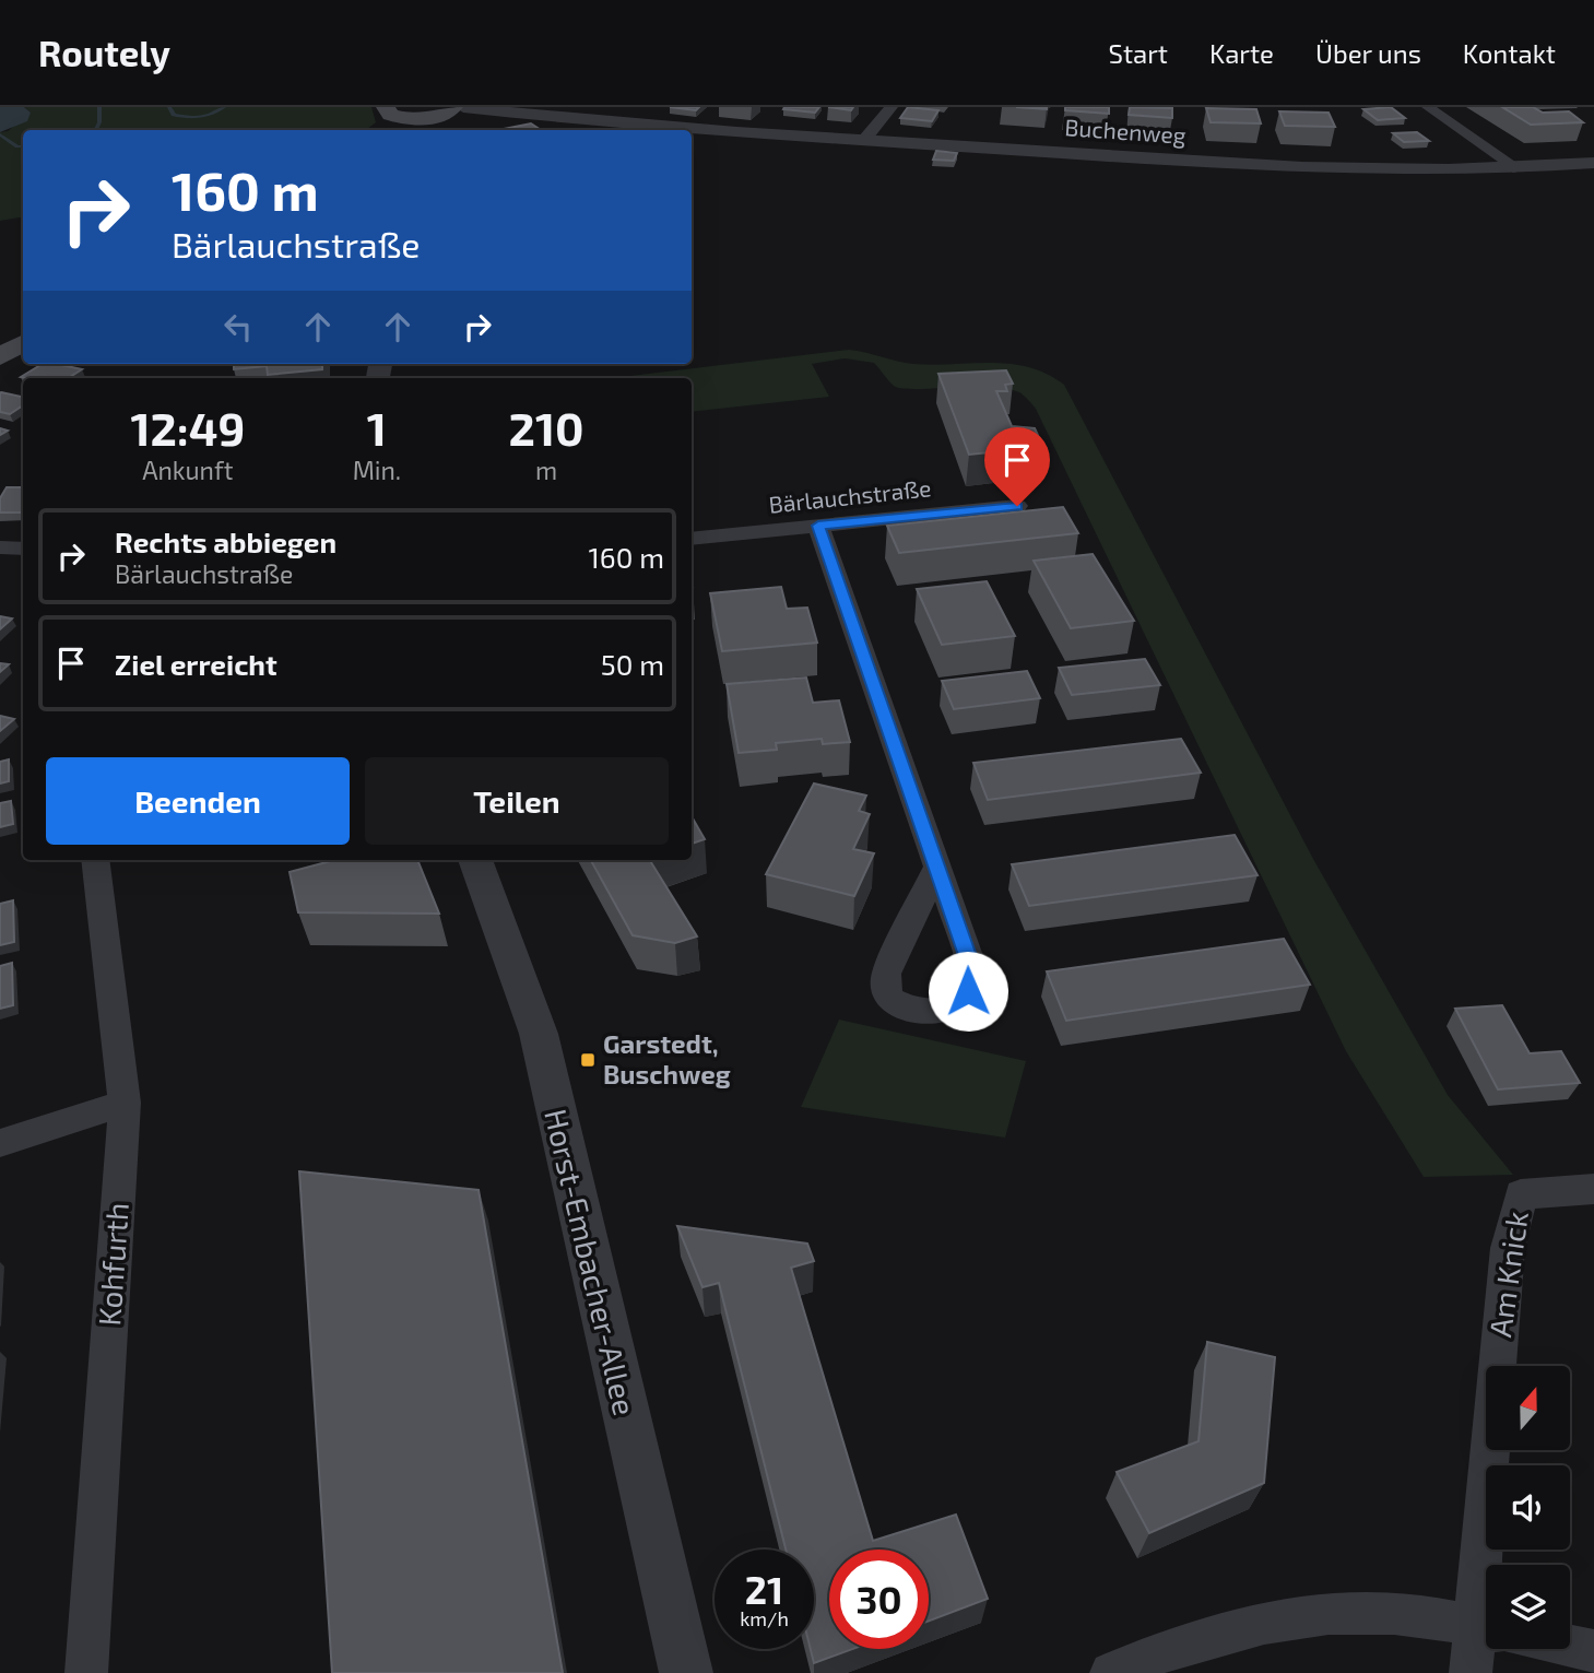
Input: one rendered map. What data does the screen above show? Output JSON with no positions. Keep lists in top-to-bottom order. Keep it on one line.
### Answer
{"streets":{"street":["Buchenweg","Bärlauchstraße","Horst-Embacher-Allee","Kohfurth","Am Knick"]},"places":{"transit":["Garstedt, Buschweg"]},"north":"top","page":{"header":"Routely","nav":["Start","Karte","Über uns","Kontakt"],"turn":["160 m","Bärlauchstraße"],"eta":["12:49","Ankunft","1","Min.","210","m"],"list":[{"name":"Rechts abbiegen","note":"Bärlauchstraße","value":"160 m"},{"name":"Ziel erreicht","value":"50 m"}],"buttons":["Beenden","Teilen"],"speed":"21 km/h","limit":"30"}}
